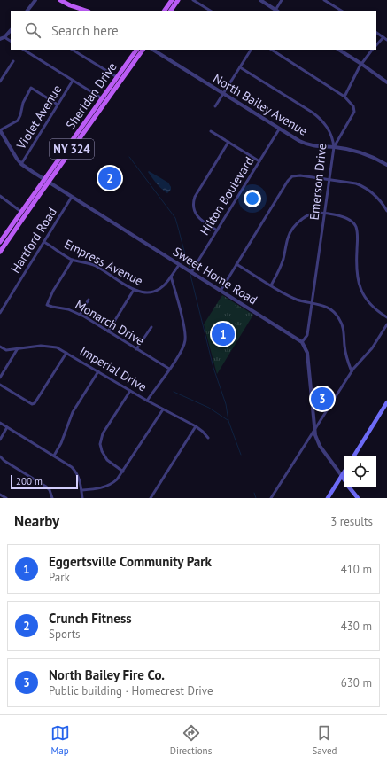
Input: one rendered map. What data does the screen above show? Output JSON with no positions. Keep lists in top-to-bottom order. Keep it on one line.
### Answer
{"streets":{"main road":["Sheridan Drive","NY 324"],"street":["North Bailey Avenue","Violet Avenue","Emerson Drive","Hilton Boulevard","Hartford Road","Empress Avenue","Sweet Home Road","Monarch Drive","Imperial Drive"]},"crossings":[["Sheridan Drive","Sweet Home Road"],["North Bailey Avenue","Emerson Drive"],["North Bailey Avenue","Hilton Boulevard"],["Violet Avenue","Sweet Home Road"],["Emerson Drive","Sweet Home Road"],["Hilton Boulevard","Sweet Home Road"],["Hartford Road","Empress Avenue"],["Hartford Road","Sweet Home Road"],["Empress Avenue","Sweet Home Road"],["Empress Avenue","Monarch Drive"]],"scale_bar":"200 m","page":{"search":"Search here","pins":["2","1","3"],"scale":"200 m","heading":["Nearby","3 results"],"list":[{"mark":"1","name":"Eggertsville Community Park","note":"Park","value":"410 m"},{"mark":"2","name":"Crunch Fitness","note":"Sports","value":"430 m"},{"mark":"3","name":"North Bailey Fire Co.","note":"Public building · Homecrest Drive","value":"630 m"}],"nav":["Map","Directions","Saved"]}}
